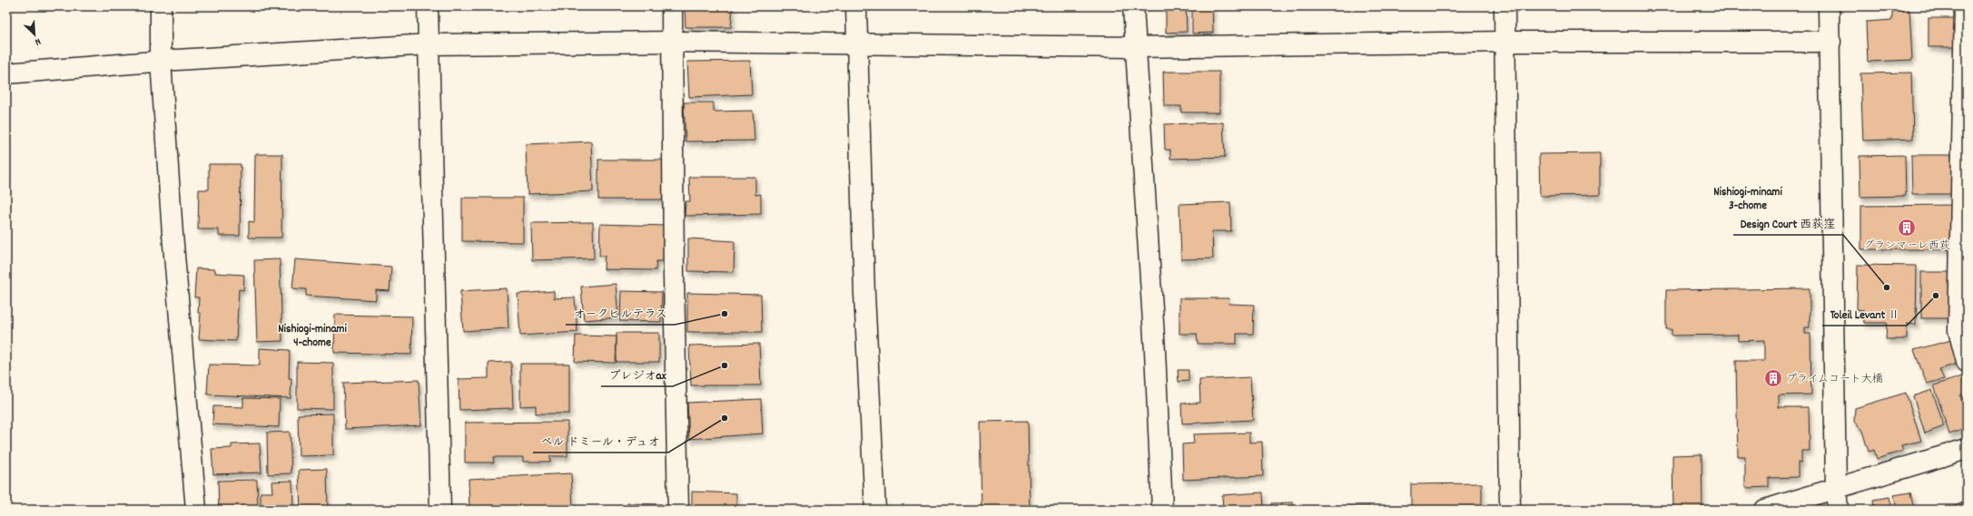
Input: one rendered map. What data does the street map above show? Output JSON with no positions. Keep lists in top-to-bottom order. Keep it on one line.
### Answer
{"districts":["Nishiogi-minami 3-chome","Nishiogi-minami 4-chome"],"places":{"building":["グランマーレ西荻","プライムコート大橋"],"other":["Design Court 西荻窪","Toleil Levant Ⅱ","オークヒルテラス","プレジオax","ベル ドミール・デュオ"]},"north":"bottom right"}
